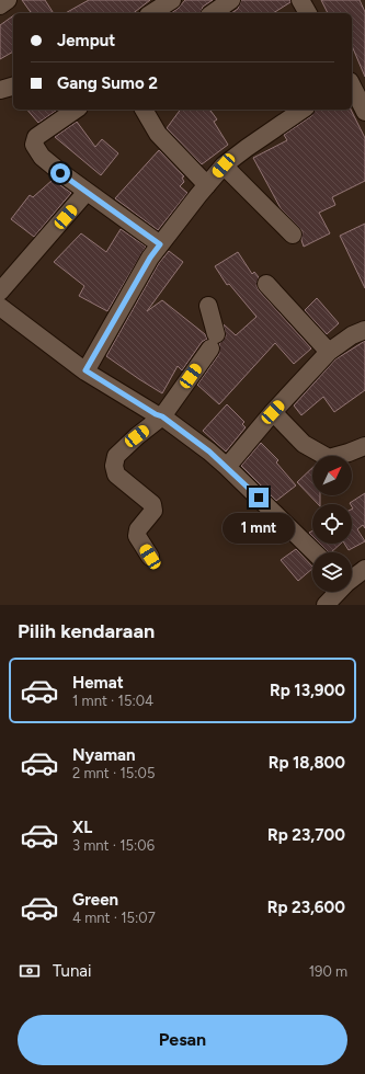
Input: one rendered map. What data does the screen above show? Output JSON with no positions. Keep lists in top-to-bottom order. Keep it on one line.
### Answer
{"north":"top right","page":{"banner":["Jemput","Gang Sumo 2"],"bubble":"1 mnt","heading":"Pilih kendaraan","list":[{"name":"Hemat","note":"1 mnt · 15:04","value":"Rp 13,900"},{"name":"Nyaman","note":"2 mnt · 15:05","value":"Rp 18,800"},{"name":"XL","note":"3 mnt · 15:06","value":"Rp 23,700"},{"name":"Green","note":"4 mnt · 15:07","value":"Rp 23,600"}],"pay":["Tunai","190 m"],"buttons":"Pesan"}}
